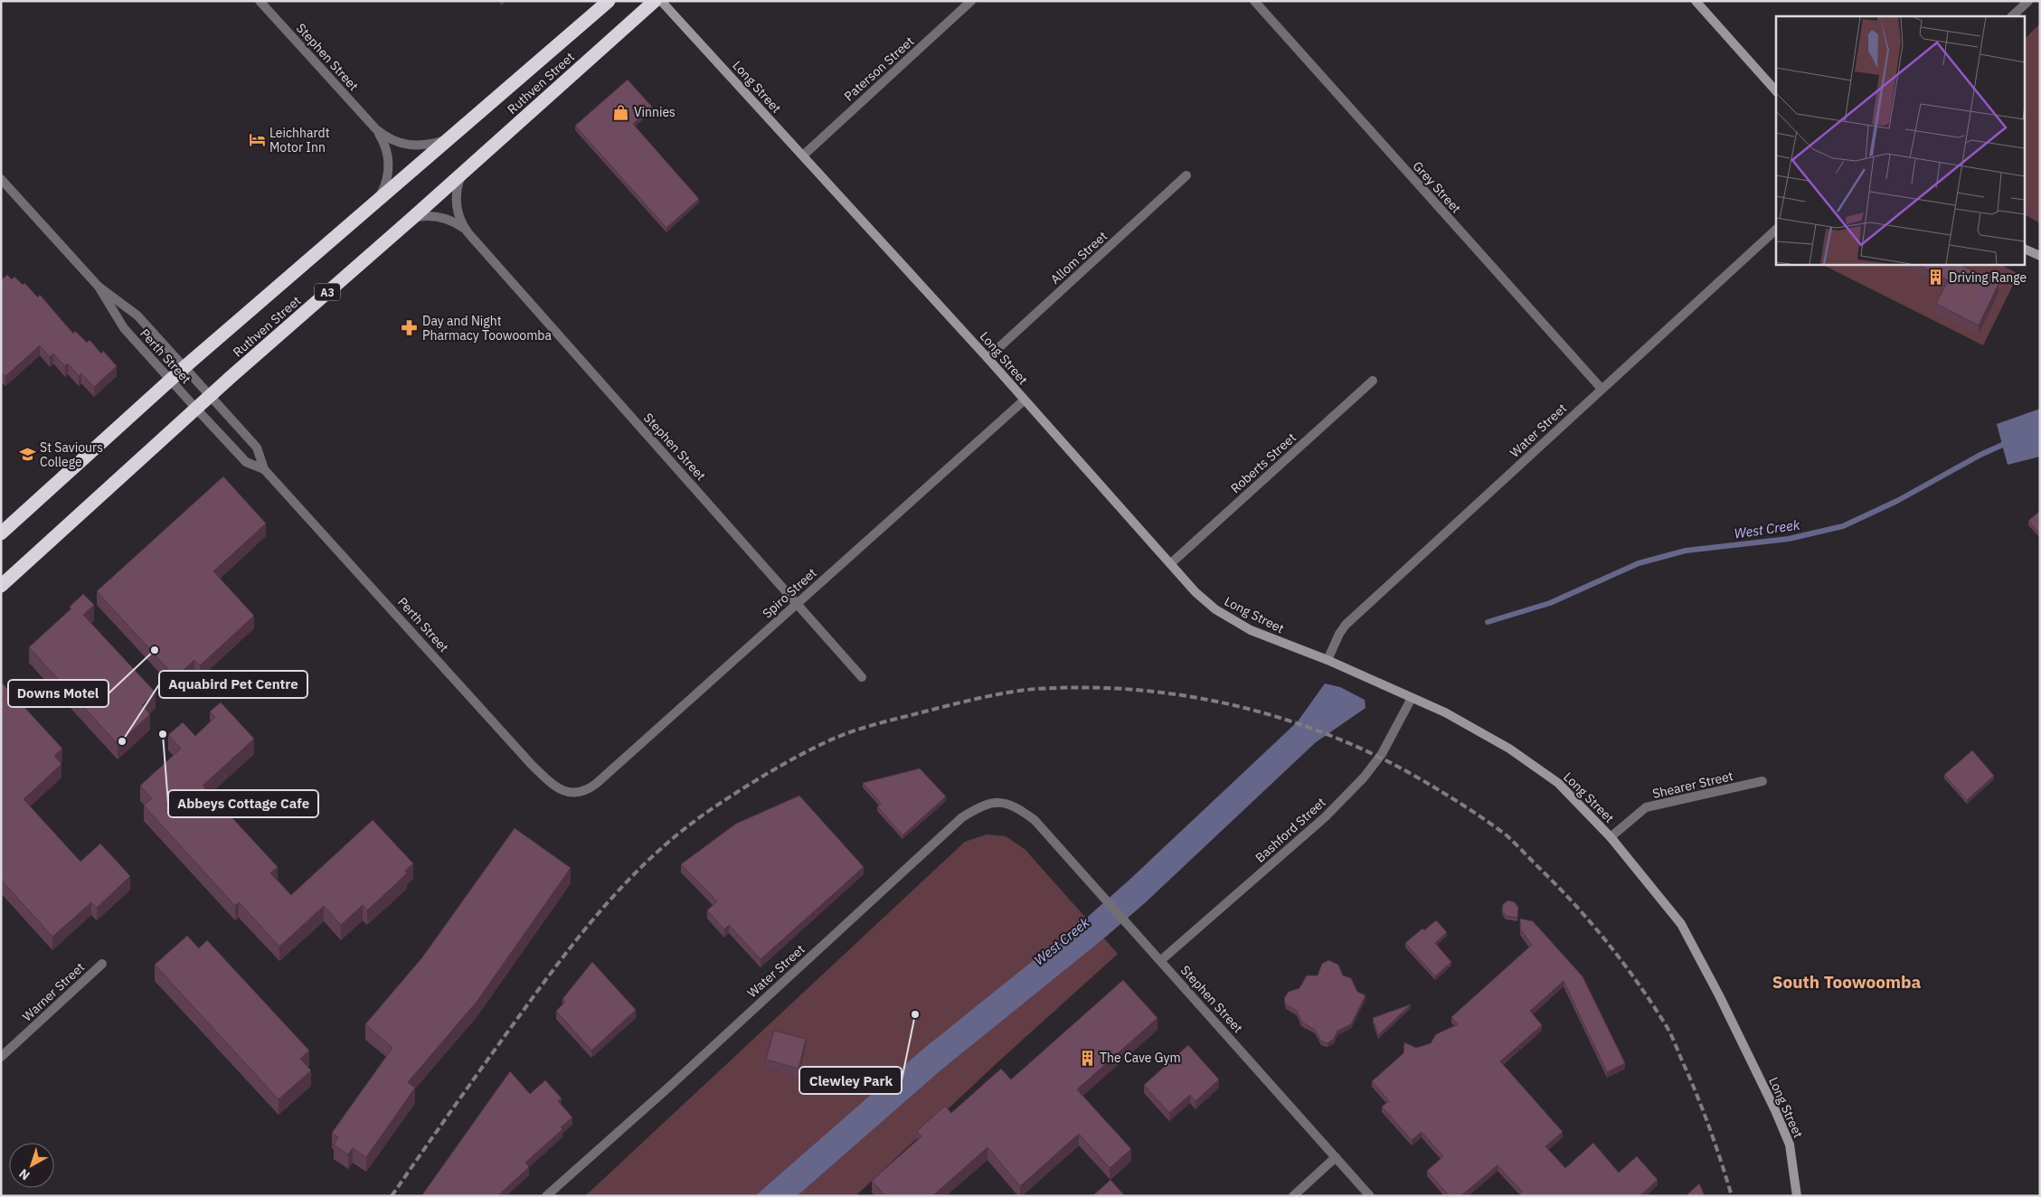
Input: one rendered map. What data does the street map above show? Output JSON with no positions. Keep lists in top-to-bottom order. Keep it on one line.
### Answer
{"streets":{"highway":["Ruthven Street","A3"],"street":["Stephen Street","Paterson Street","Long Street","Grey Street","Allom Street","Perth Street","Water Street","Roberts Street","Spiro Street","Shearer Street","Bashford Street","Warner Street"]},"crossings":[["Stephen Street","Ruthven Street"],["Stephen Street","Water Street"],["Stephen Street","Spiro Street"],["Stephen Street","Bashford Street"],["Paterson Street","Long Street"],["Ruthven Street","Perth Street"],["Long Street","Allom Street"],["Long Street","Water Street"],["Long Street","Roberts Street"],["Long Street","Spiro Street"],["Long Street","Shearer Street"],["Long Street","Bashford Street"],["Grey Street","Water Street"],["Perth Street","Spiro Street"]],"districts":["South Toowoomba"],"water":["West Creek"],"places":{"shop":["Vinnies"],"hotel":["Leichhardt Motor Inn"],"building":["Driving Range","The Cave Gym"],"pharmacy":["Day and Night Pharmacy Toowoomba"],"school or university":["St Saviours College"],"other":["Downs Motel","Abbeys Cottage Cafe","Aquabird Pet Centre","Clewley Park"]},"north":"bottom left"}
